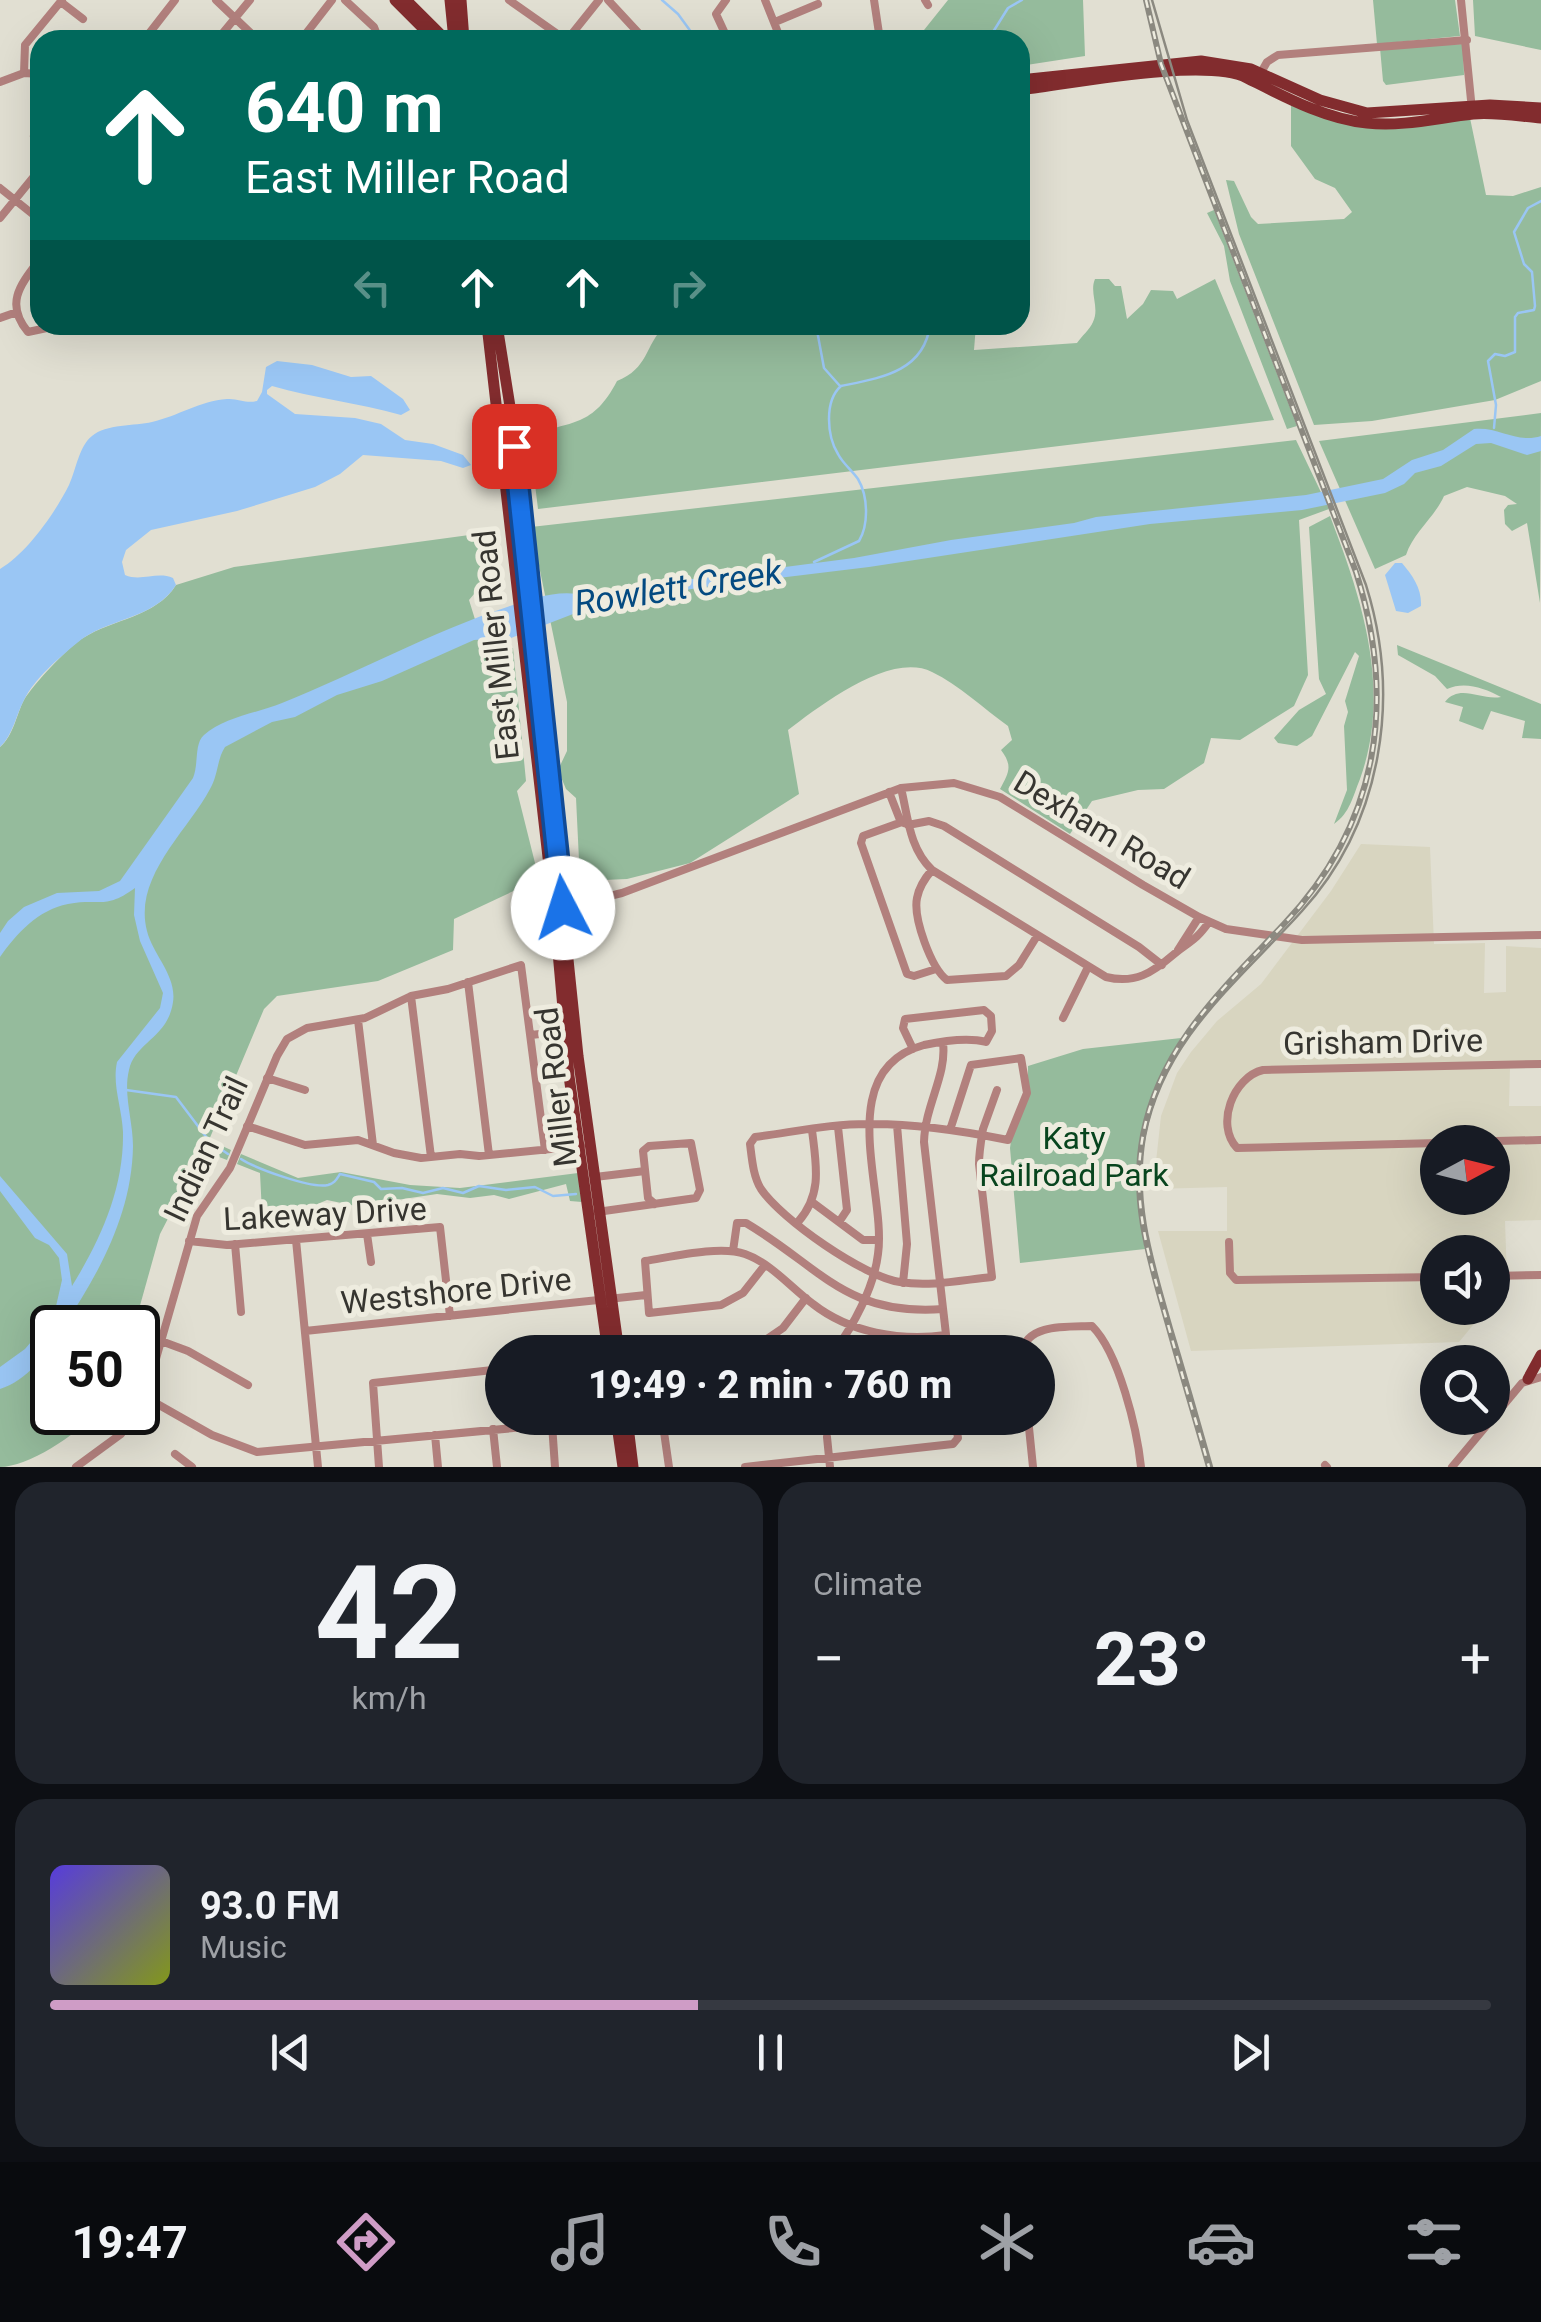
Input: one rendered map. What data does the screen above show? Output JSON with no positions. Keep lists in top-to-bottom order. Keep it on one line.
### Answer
{"streets":{"main road":["East Miller Road","Miller Road"],"street":["Dexham Road","Grisham Drive","Indian Trail","Lakeway Drive","Westshore Drive"]},"crossings":[["East Miller Road","Dexham Road"],["East Miller Road","Miller Road"],["Dexham Road","Miller Road"],["Miller Road","Westshore Drive"],["Indian Trail","Lakeway Drive"],["Lakeway Drive","Westshore Drive"]],"water":["Rowlett Creek"],"parks":["Katy Railroad Park"],"north":"right","page":{"turn":["640 m","East Miller Road"],"limit":"50","trip":"19:49 · 2 min · 760 m","tile":[["42","km/h"],"Climate"],"heat":["−","23°","+"],"song":["93.0 FM","Music"],"tabs":"19:47"}}
